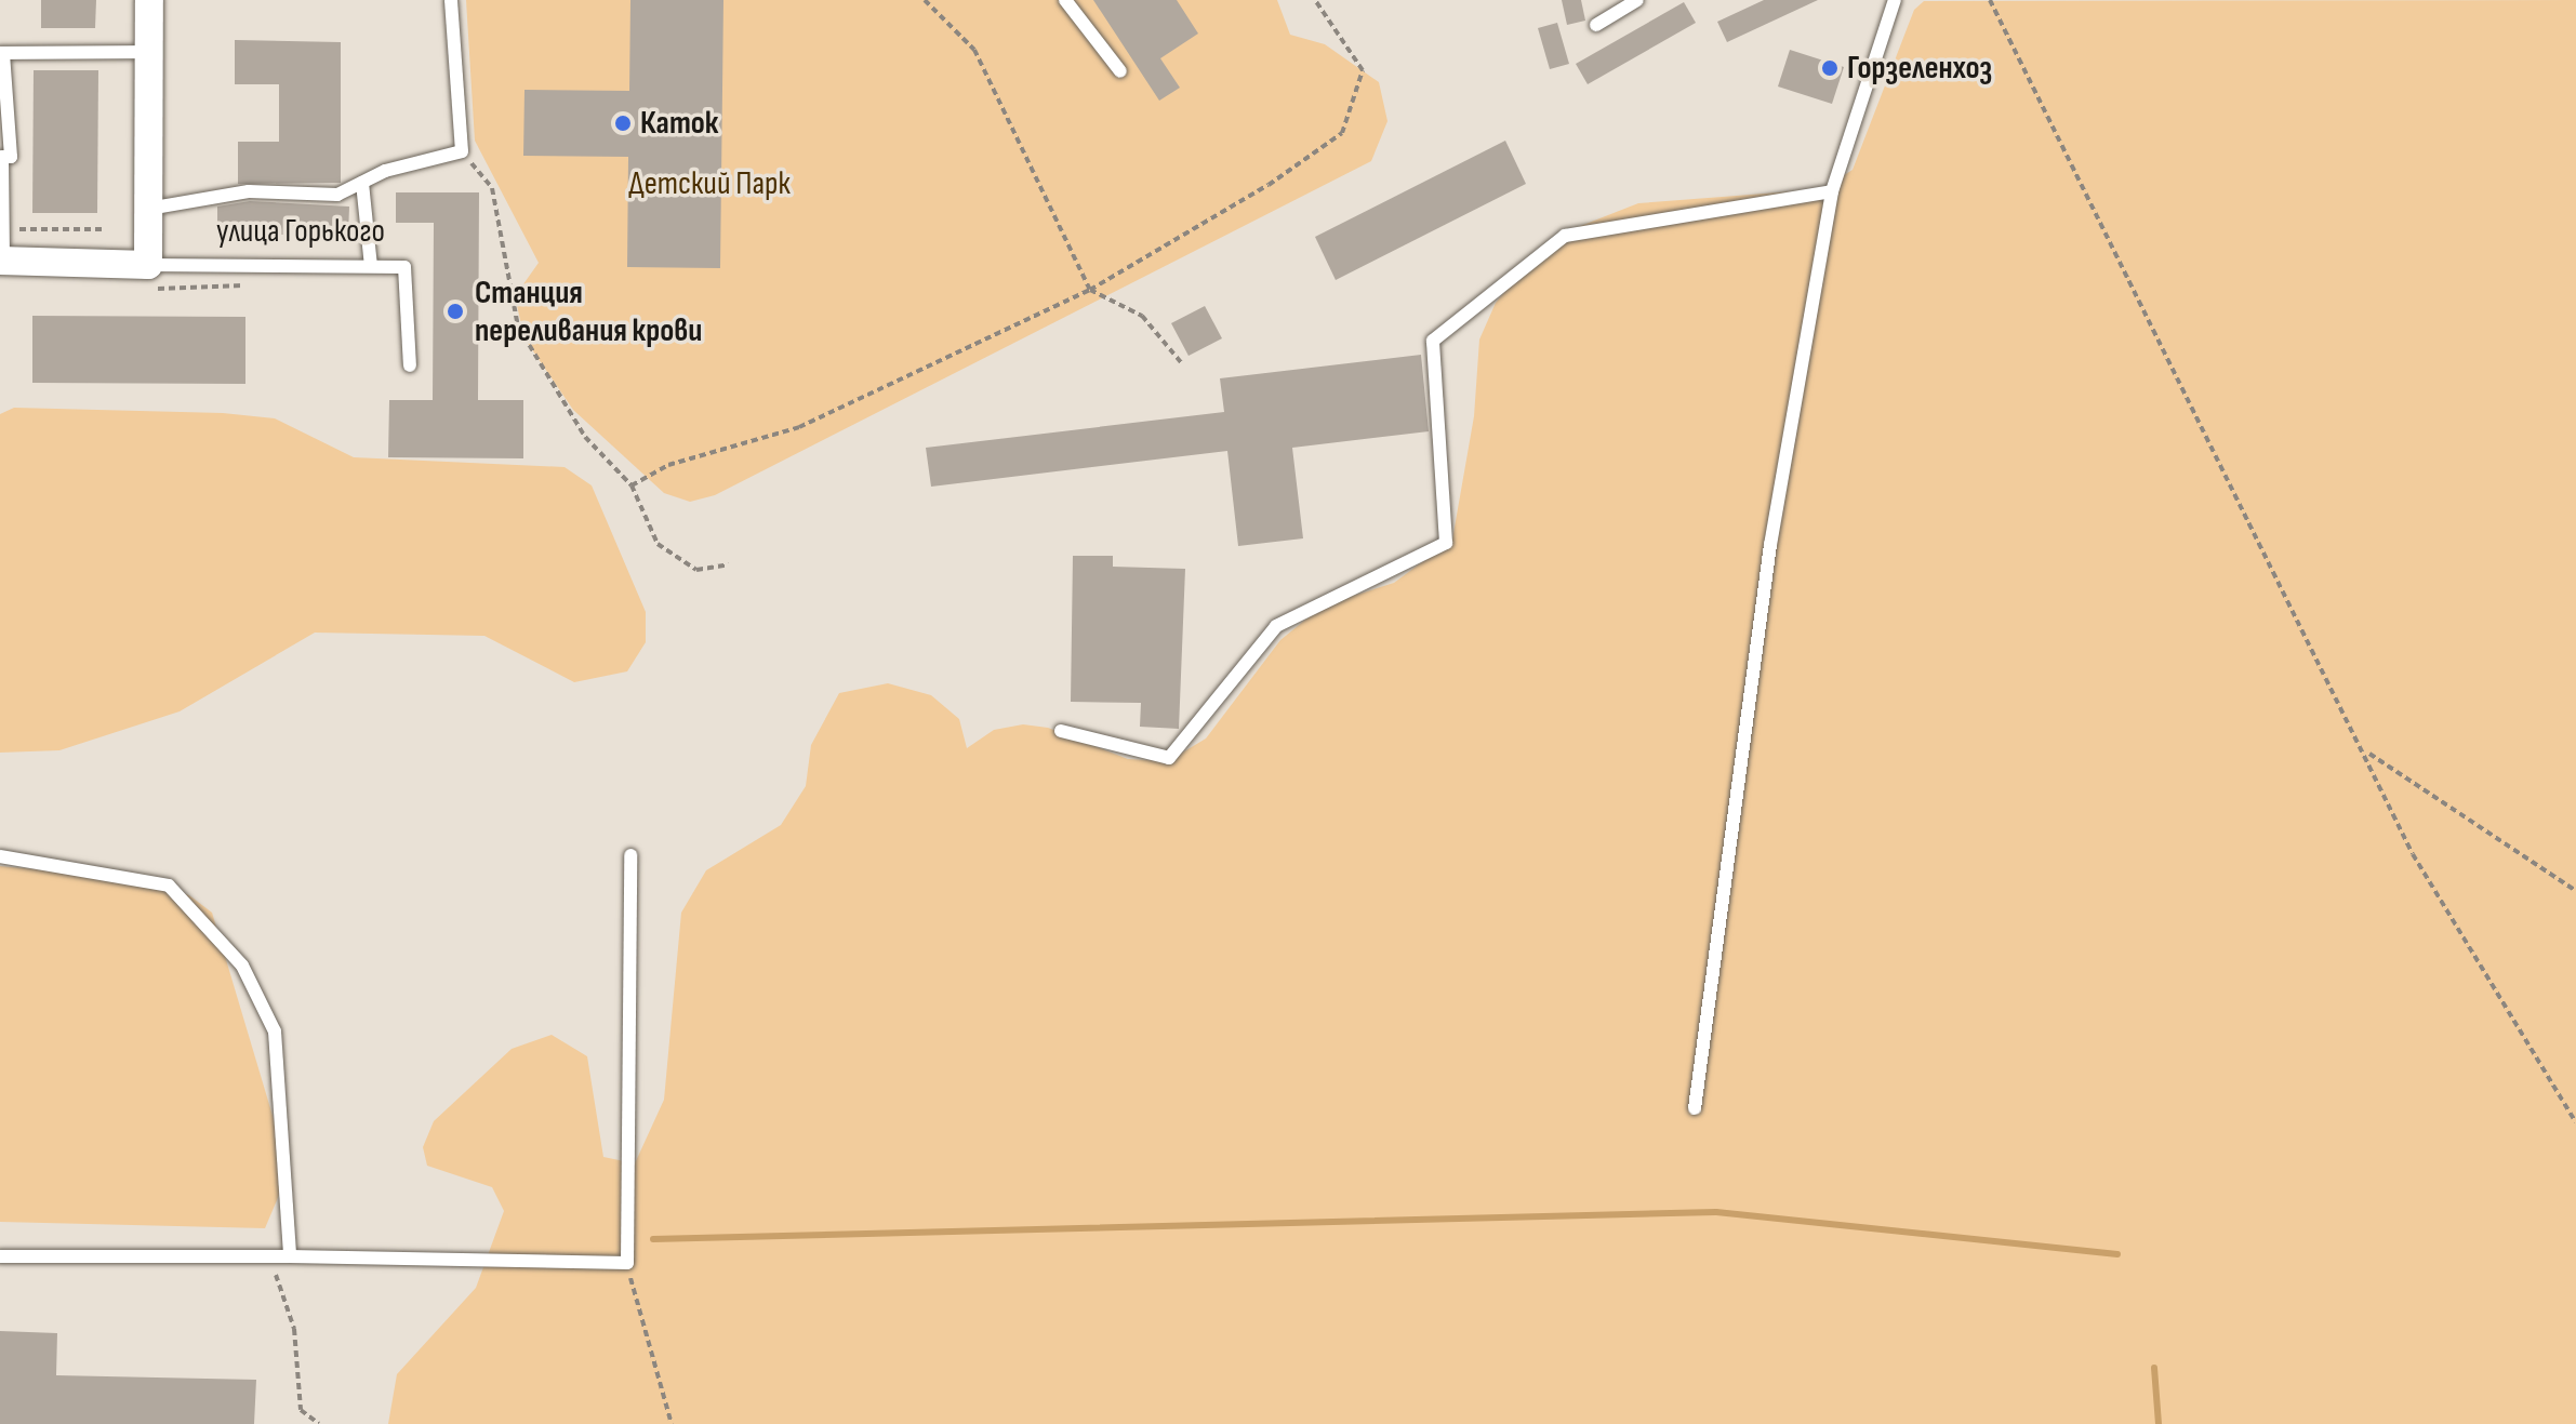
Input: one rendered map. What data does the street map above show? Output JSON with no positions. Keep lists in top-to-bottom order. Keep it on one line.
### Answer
{"streets":{"street":["улица Горького"]},"parks":["Детский Парк"],"places":["Горзеленхоз","Каток","Станция переливания крови"]}
